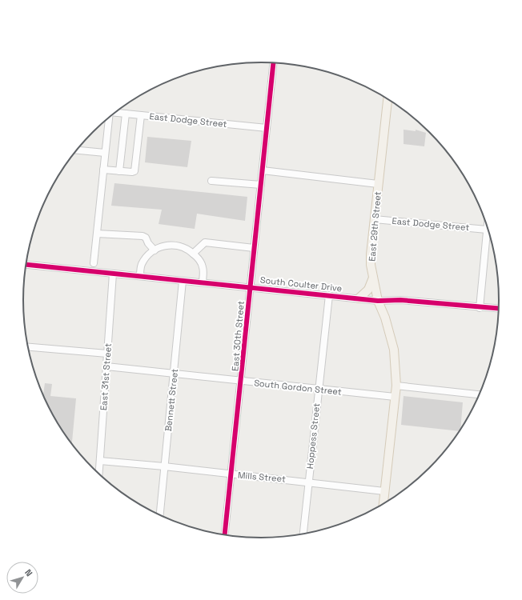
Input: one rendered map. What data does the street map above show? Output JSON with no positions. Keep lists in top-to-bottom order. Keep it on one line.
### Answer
{"streets":{"main road":["East 29th Street"],"street":["East Dodge Street","South Coulter Drive","East 30th Street","East 31st Street","South Gordon Street","Bennett Street","Hoppess Street","Mills Street"]},"crossings":[["East Dodge Street","East 29th Street"],["East Dodge Street","East 30th Street"],["East 29th Street","South Coulter Drive"],["East 29th Street","South Gordon Street"],["East 29th Street","Mills Street"],["South Coulter Drive","East 30th Street"],["South Coulter Drive","East 31st Street"],["South Coulter Drive","Bennett Street"],["South Coulter Drive","Hoppess Street"],["East 30th Street","South Gordon Street"],["East 30th Street","Mills Street"],["East 31st Street","South Gordon Street"],["East 31st Street","Mills Street"],["South Gordon Street","Bennett Street"],["South Gordon Street","Hoppess Street"],["Bennett Street","Mills Street"],["Hoppess Street","Mills Street"]],"north":"top right"}
